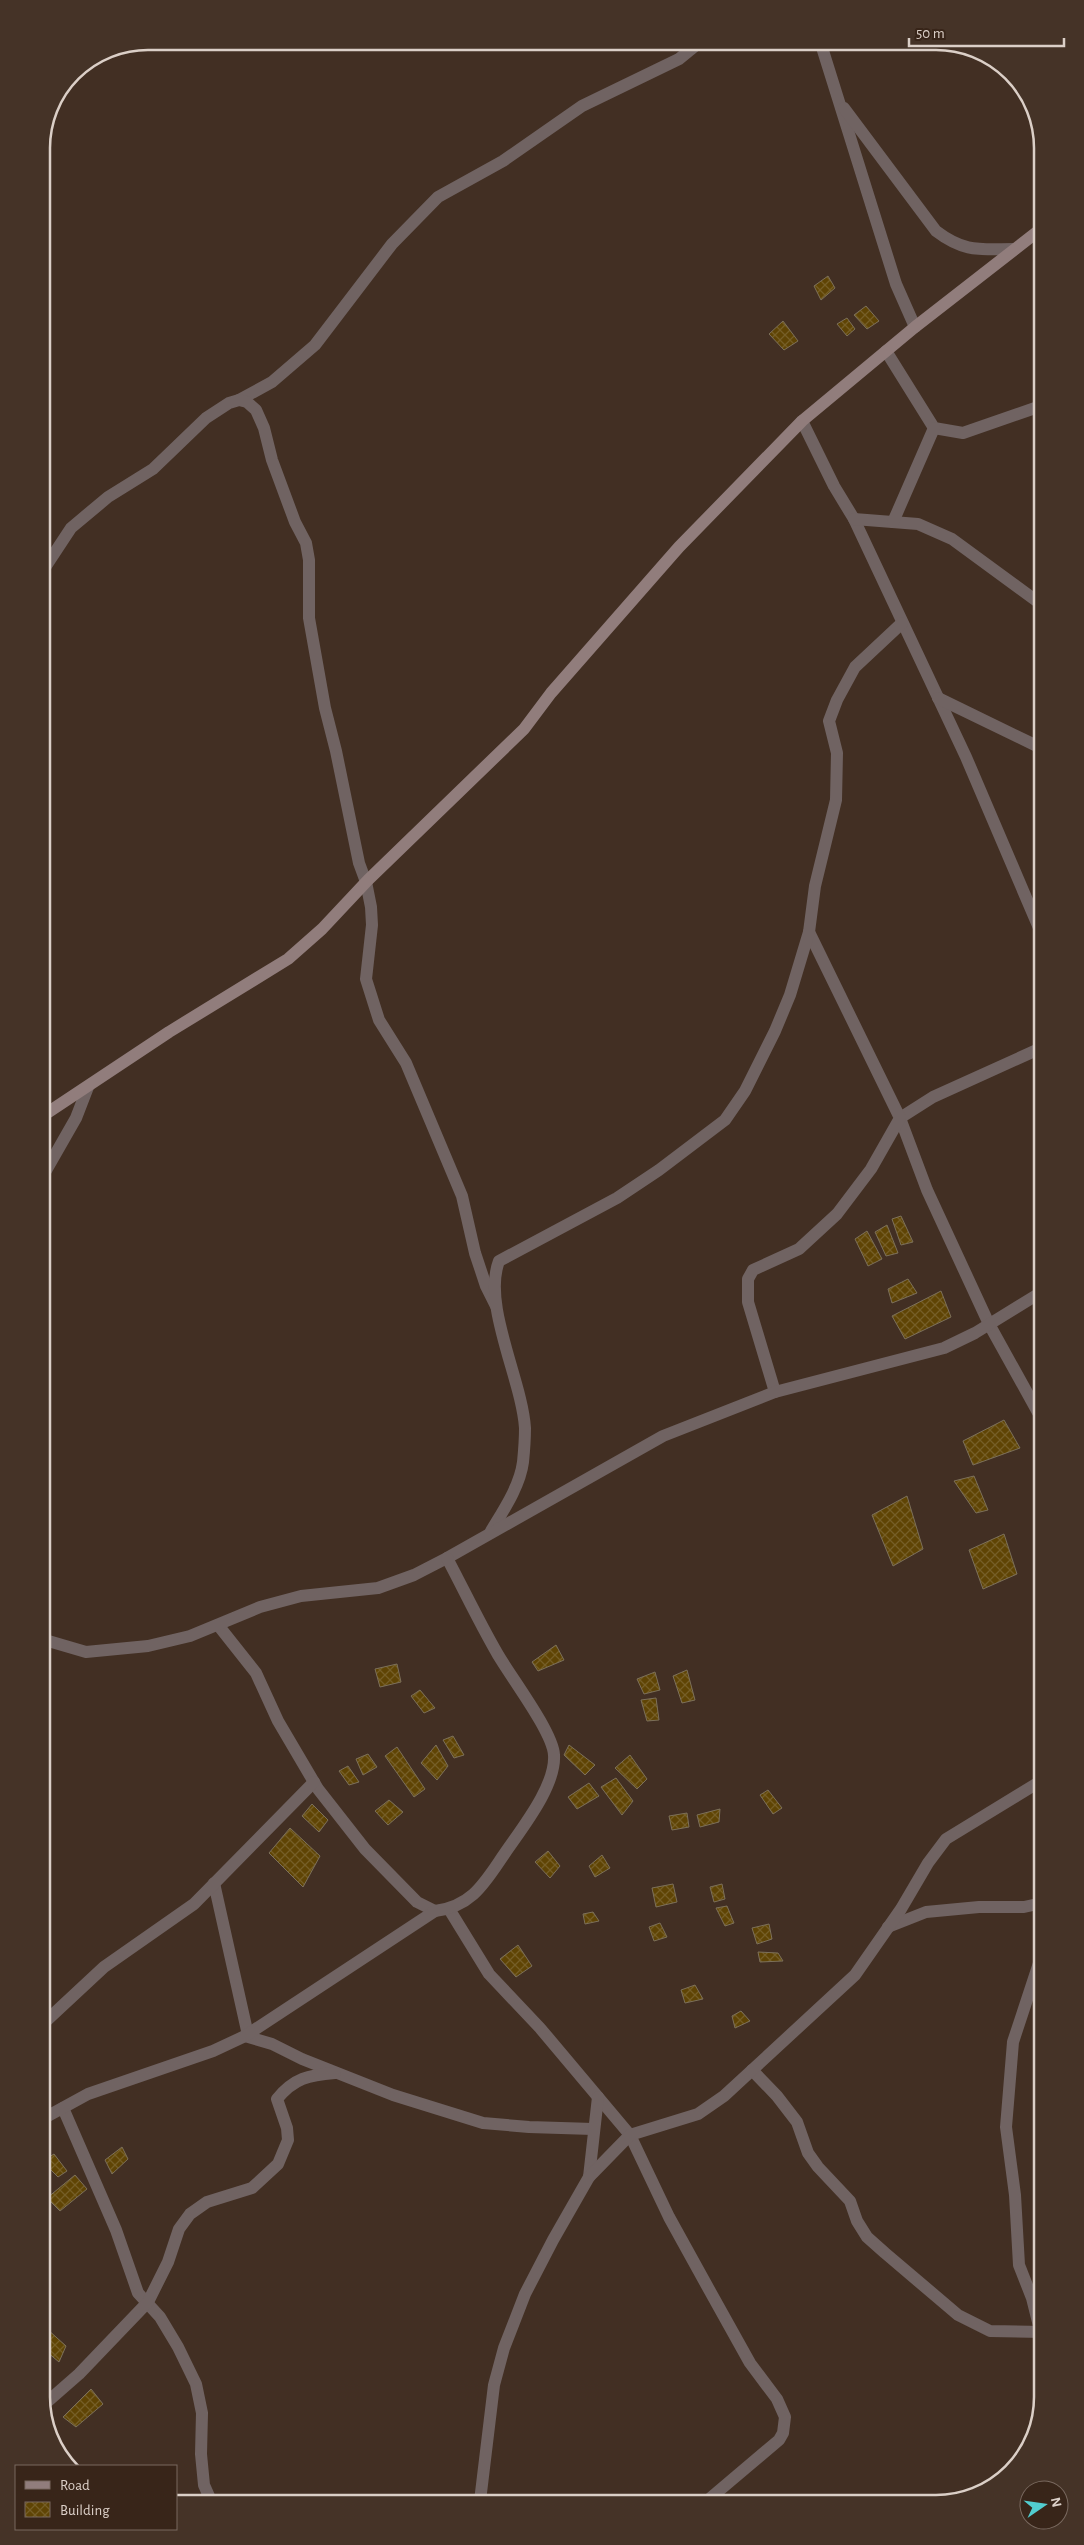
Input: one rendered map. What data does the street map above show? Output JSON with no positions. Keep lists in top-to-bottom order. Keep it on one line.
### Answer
{"legend":["Road","Building"],"scale_bar":"50 m","north":"right"}
